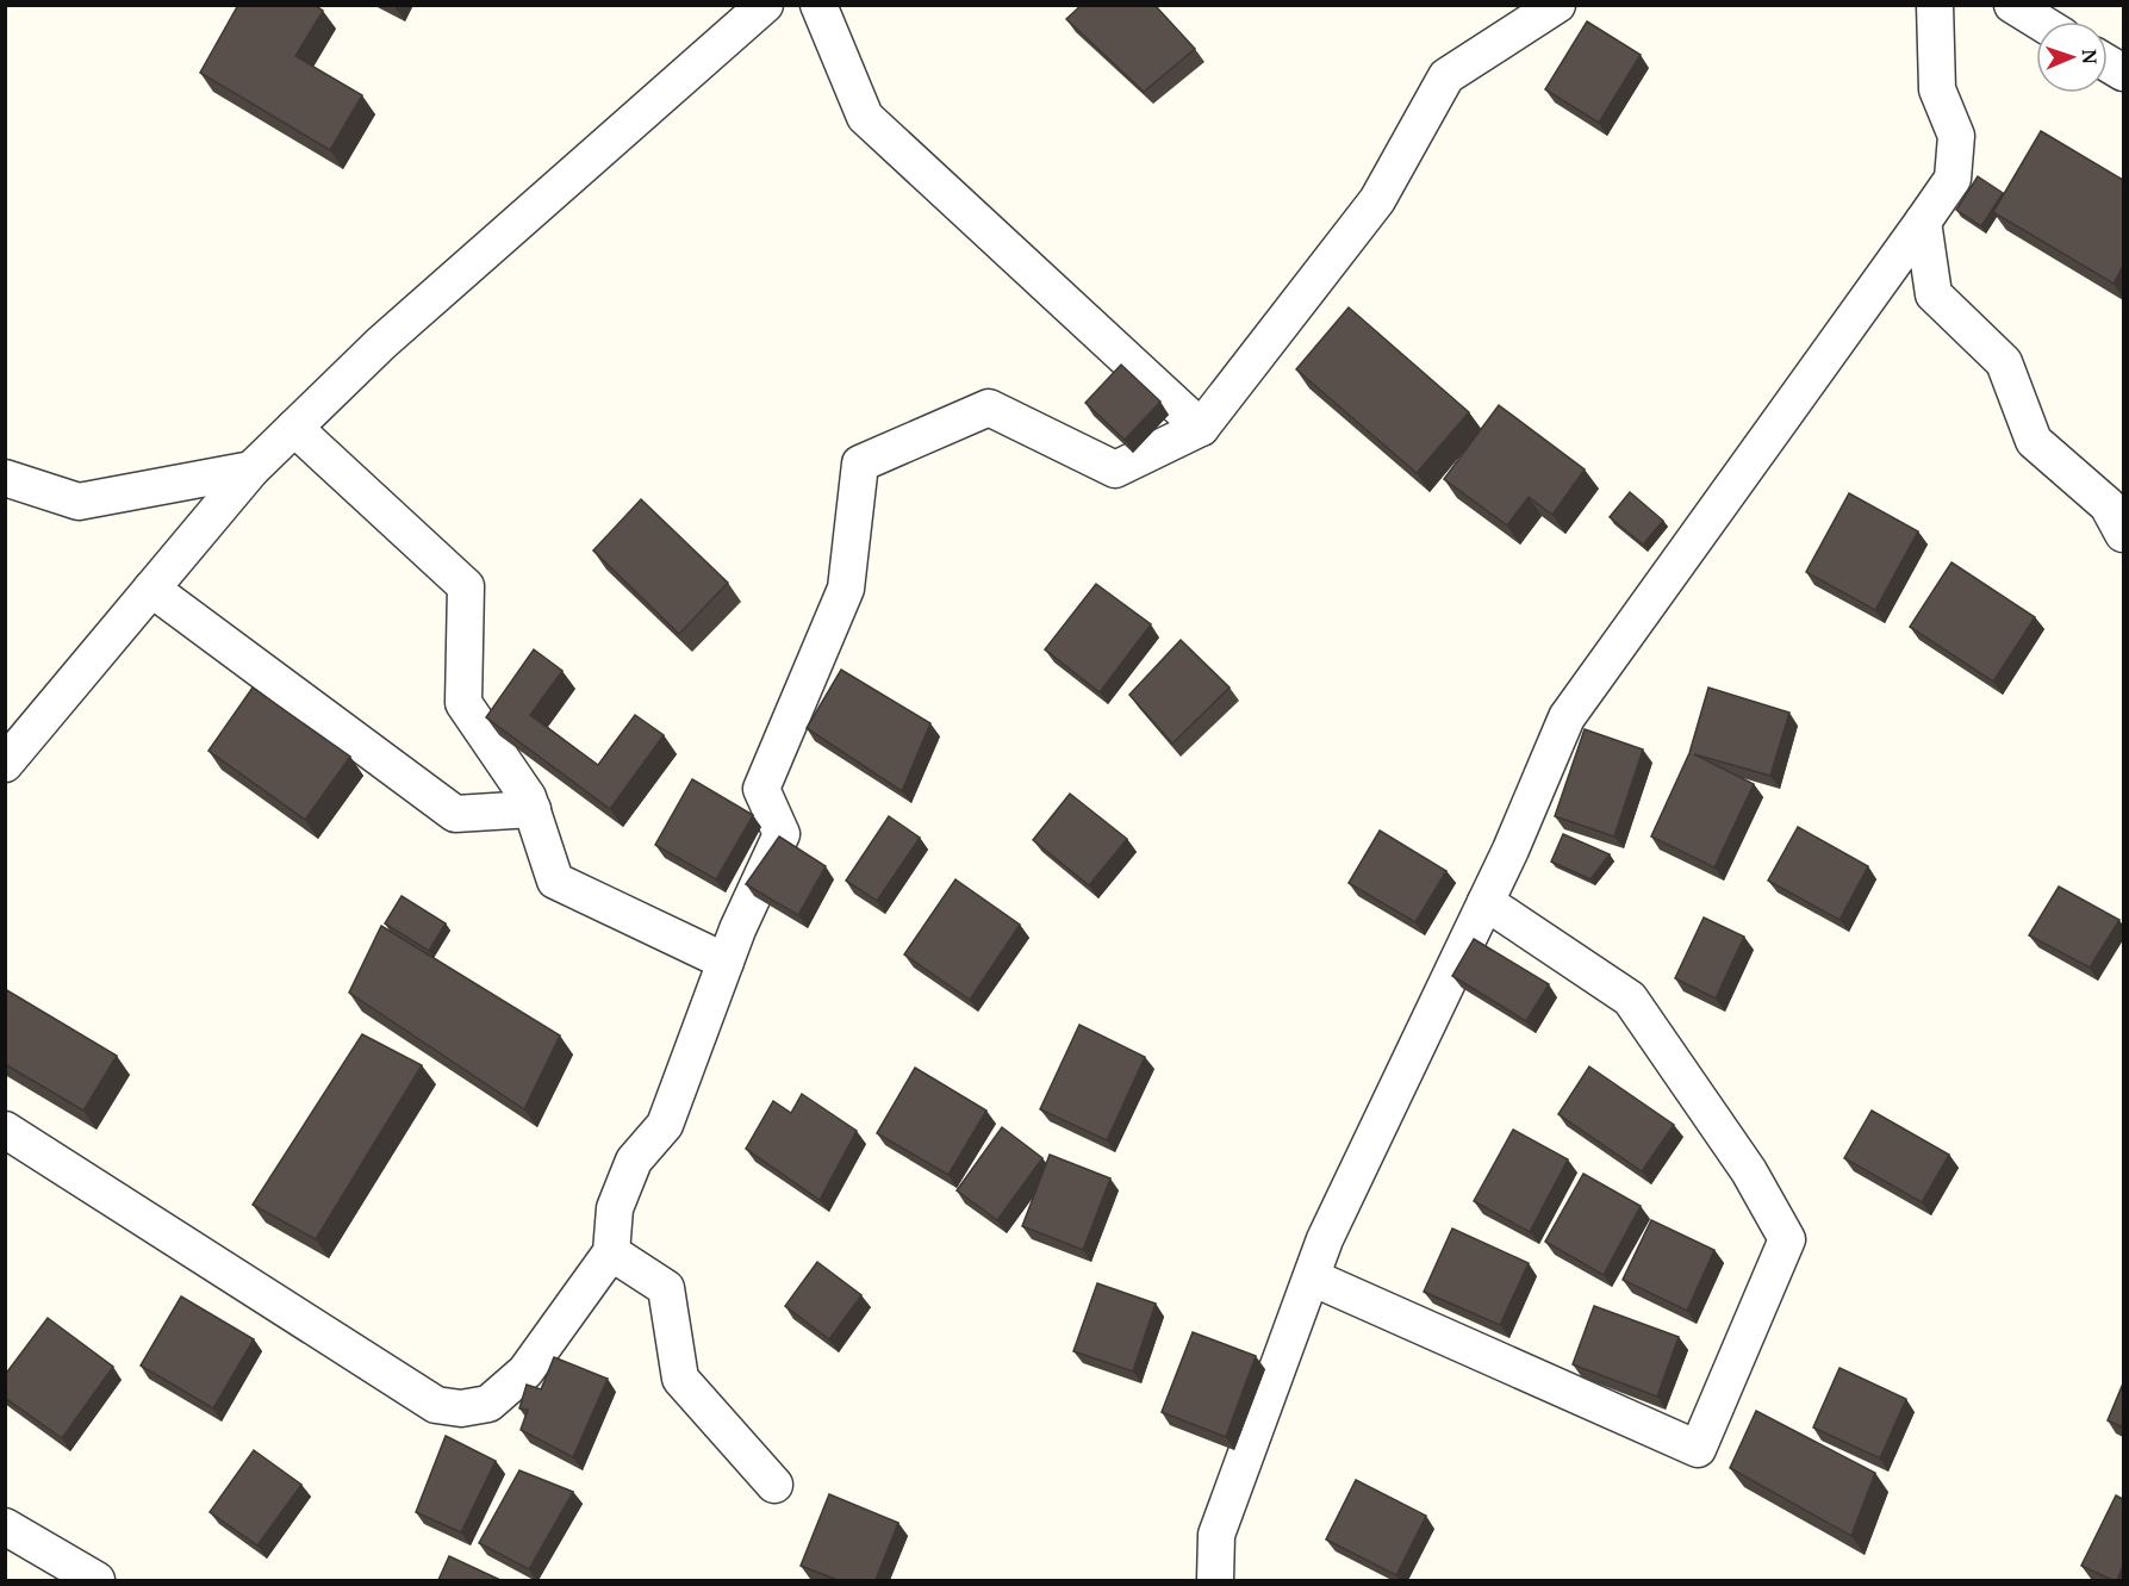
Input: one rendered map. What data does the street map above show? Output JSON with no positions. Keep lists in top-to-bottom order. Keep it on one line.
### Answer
{"north":"right"}
